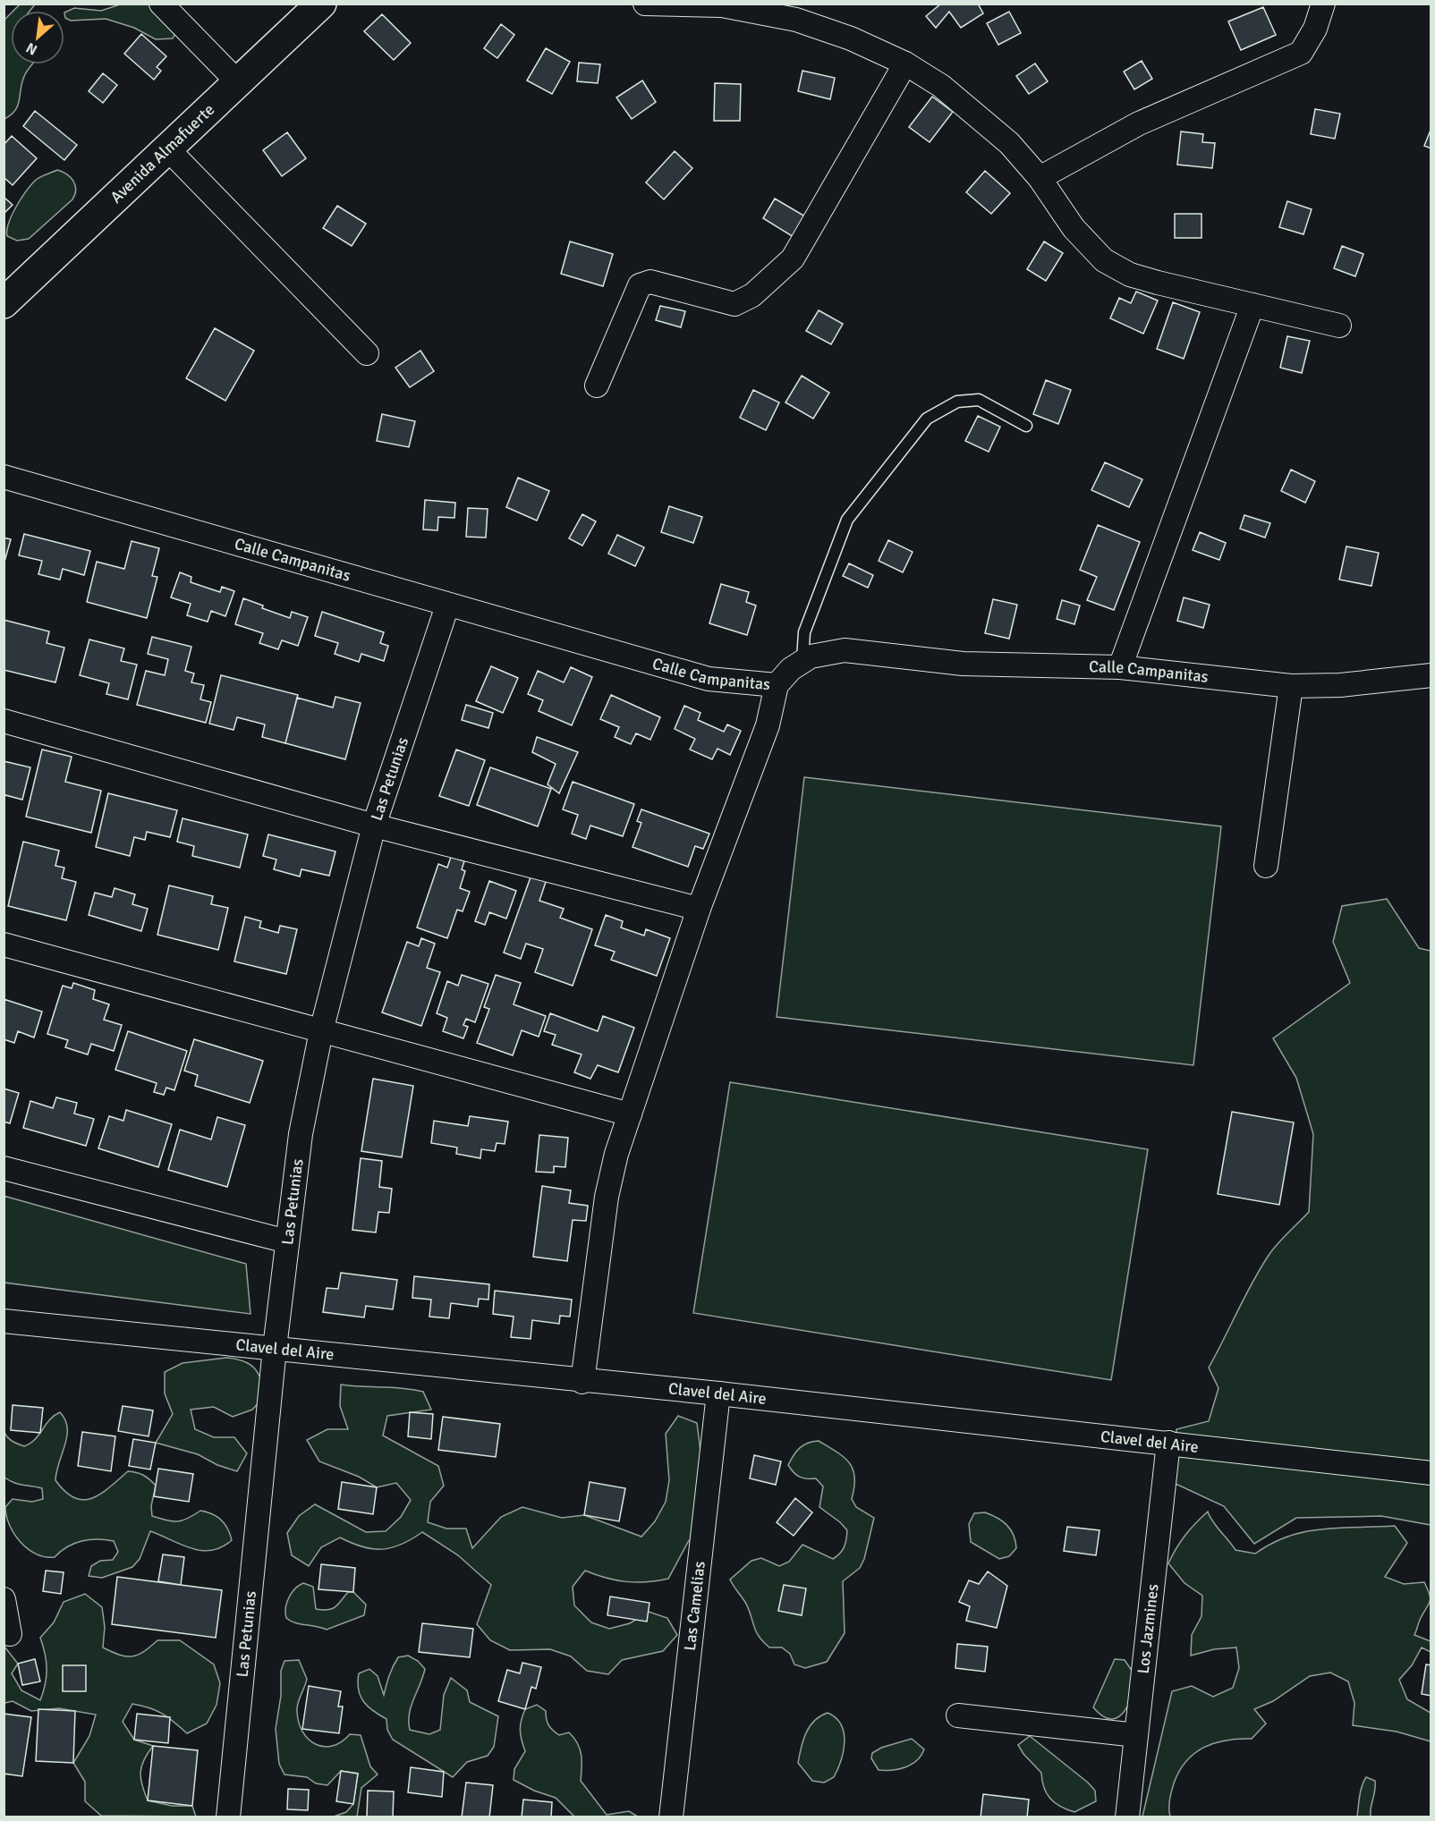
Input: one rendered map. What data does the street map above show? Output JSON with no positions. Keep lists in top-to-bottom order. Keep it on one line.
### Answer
{"streets":{"street":["Avenida Almafuerte","Calle Campanitas","Las Petunias","Clavel del Aire","Las Camelias","Los Jazmines"]},"crossings":[["Calle Campanitas","Las Petunias"],["Las Petunias","Clavel del Aire"],["Clavel del Aire","Las Camelias"],["Clavel del Aire","Los Jazmines"]],"north":"bottom left"}
